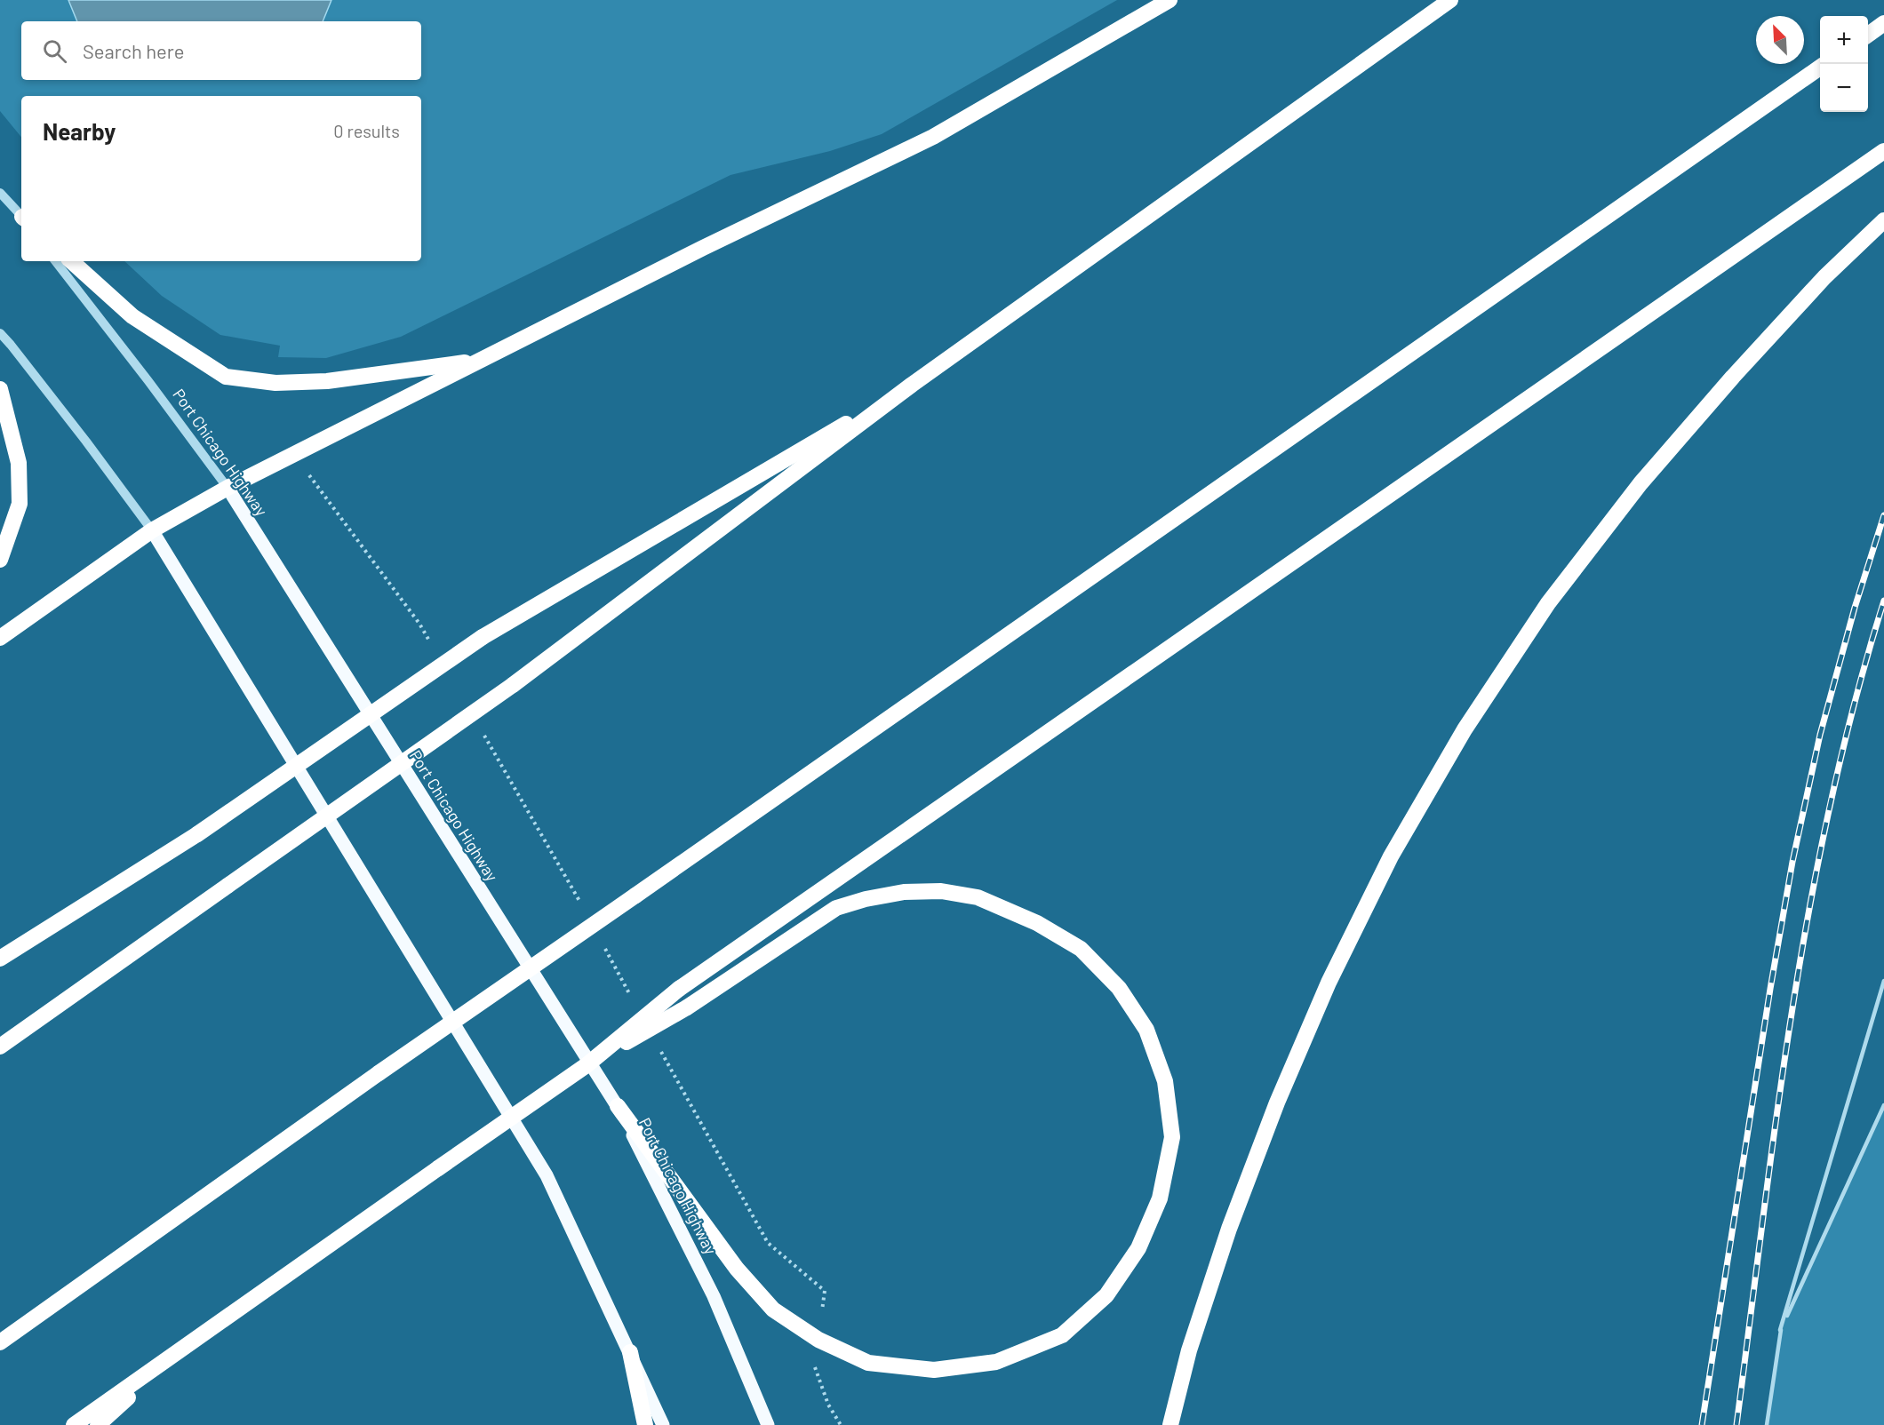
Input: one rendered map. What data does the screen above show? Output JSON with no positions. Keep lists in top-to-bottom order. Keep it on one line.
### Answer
{"streets":{"main road":["Port Chicago Highway"]},"north":"top left","page":{"map_buttons":["+","−"],"search":"Search here","heading":["Nearby","0 results"]}}
